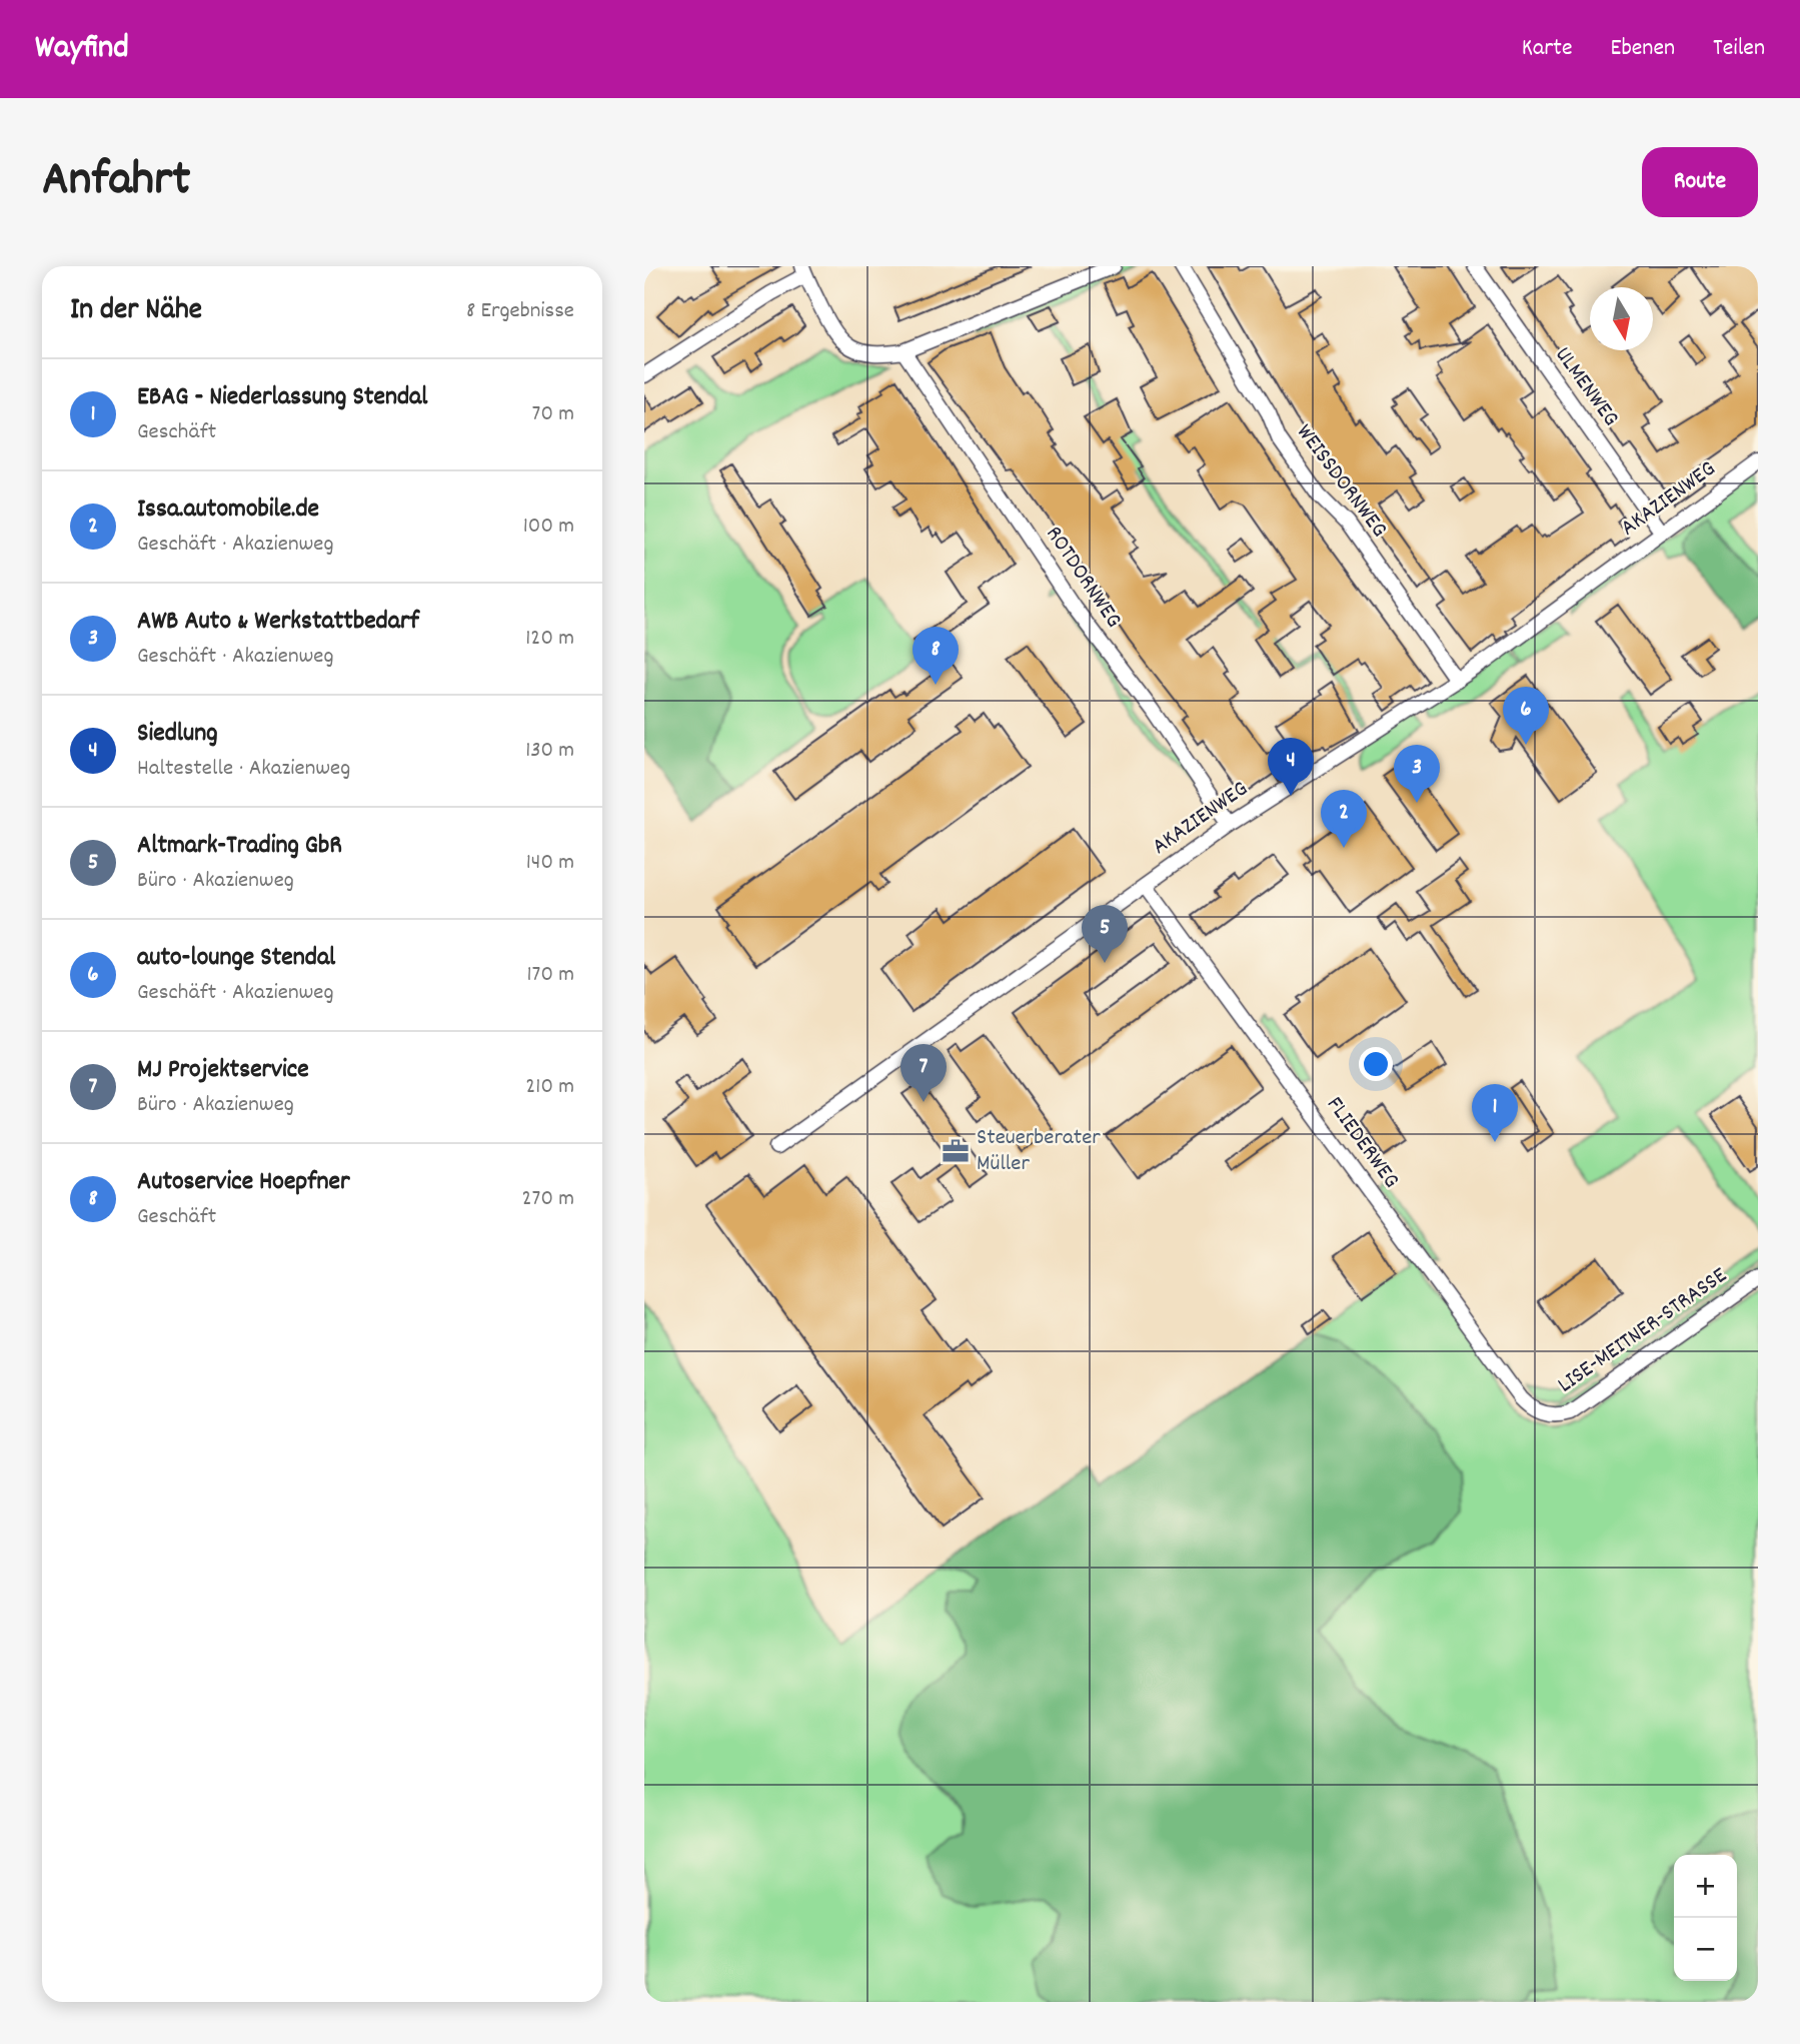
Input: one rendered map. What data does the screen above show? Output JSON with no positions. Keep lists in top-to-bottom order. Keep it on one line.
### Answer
{"streets":{"street":["ULMENWEG","WEISSDORNWEG","AKAZIENWEG","ROTDORNWEG","FLIEDERWEG","LISE-MEITNER-STRASSE"]},"crossings":[["ULMENWEG","AKAZIENWEG"],["WEISSDORNWEG","AKAZIENWEG"],["AKAZIENWEG","ROTDORNWEG"],["AKAZIENWEG","FLIEDERWEG"],["FLIEDERWEG","LISE-MEITNER-STRASSE"]],"places":{"office":["Steuerberater Müller"]},"north":"bottom","page":{"header":"Wayfind","nav":["Karte","Ebenen","Teilen"],"title":"Anfahrt","buttons":"Route","heading":["In der Nähe","8 Ergebnisse"],"list":[{"mark":"1","name":"EBAG - Niederlassung Stendal","note":"Geschäft","value":"70 m"},{"mark":"2","name":"Issa.automobile.de","note":"Geschäft · Akazienweg","value":"100 m"},{"mark":"3","name":"AWB Auto & Werkstattbedarf","note":"Geschäft · Akazienweg","value":"120 m"},{"mark":"4","name":"Siedlung","note":"Haltestelle · Akazienweg","value":"130 m"},{"mark":"5","name":"Altmark-Trading GbR","note":"Büro · Akazienweg","value":"140 m"},{"mark":"6","name":"auto-lounge Stendal","note":"Geschäft · Akazienweg","value":"170 m"},{"mark":"7","name":"MJ Projektservice","note":"Büro · Akazienweg","value":"210 m"},{"mark":"8","name":"Autoservice Hoepfner","note":"Geschäft","value":"270 m"}],"pins":["8","6","4","3","2","5","7","1"],"map_buttons":["+","−"]}}
